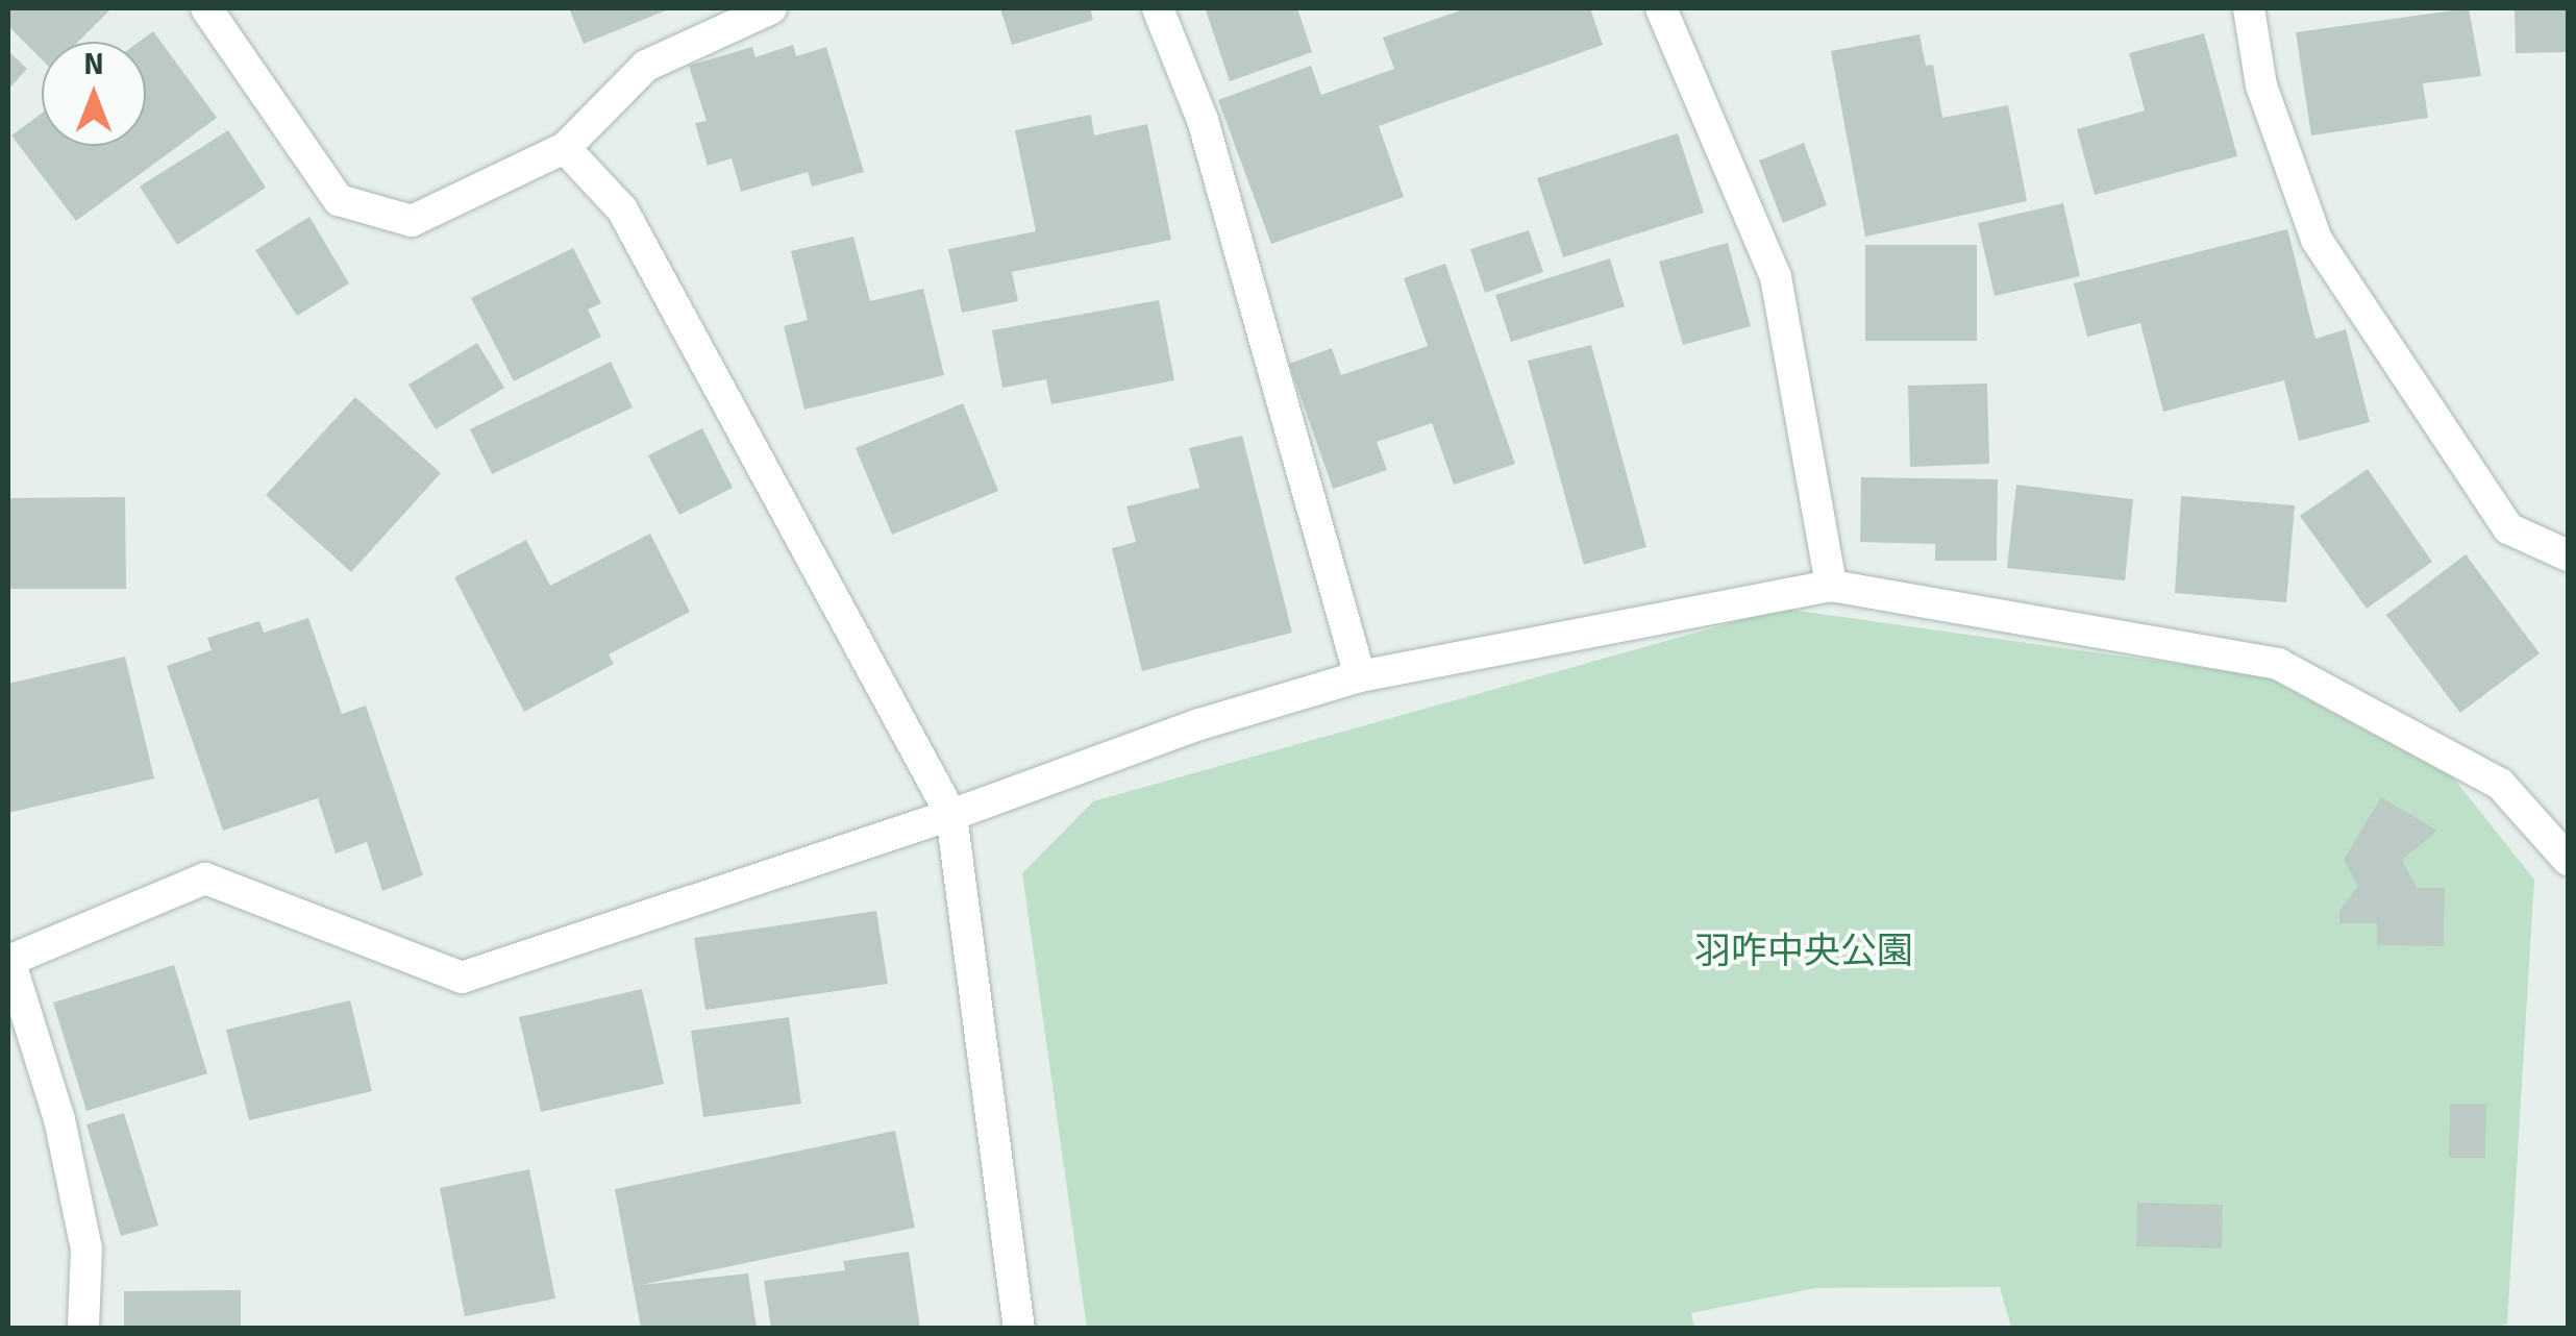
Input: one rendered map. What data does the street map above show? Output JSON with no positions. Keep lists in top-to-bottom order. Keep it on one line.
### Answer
{"parks":["羽咋中央公園"],"north":"top"}
